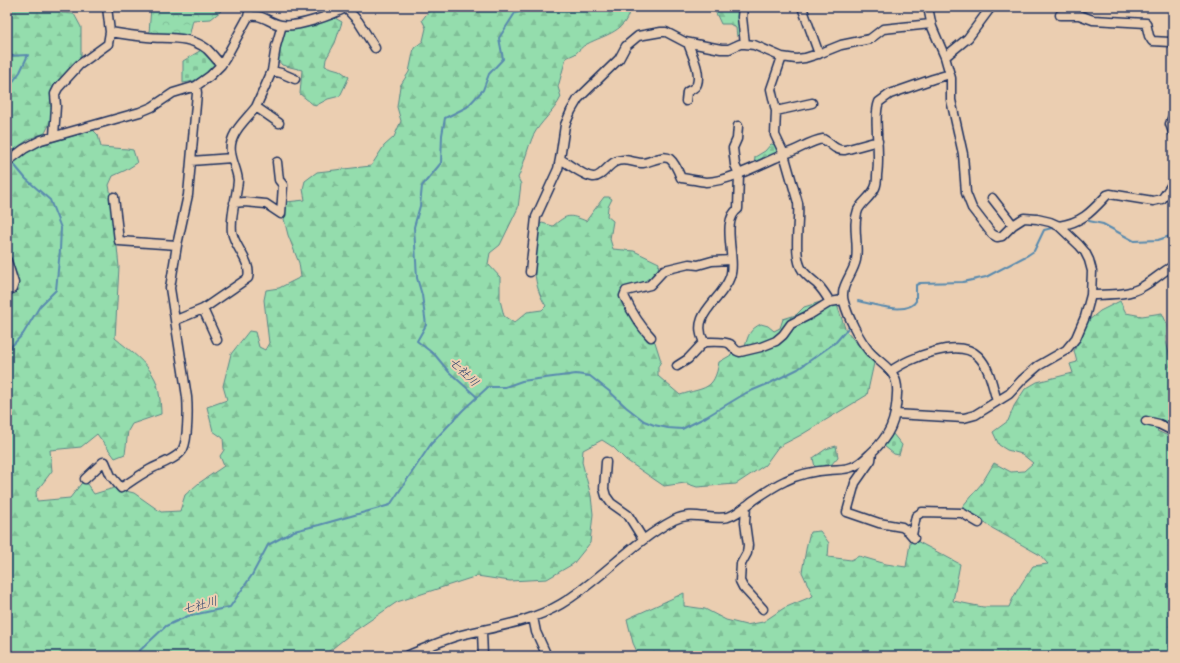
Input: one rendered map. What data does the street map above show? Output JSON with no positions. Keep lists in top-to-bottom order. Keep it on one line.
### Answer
{"water":["七社川"]}
